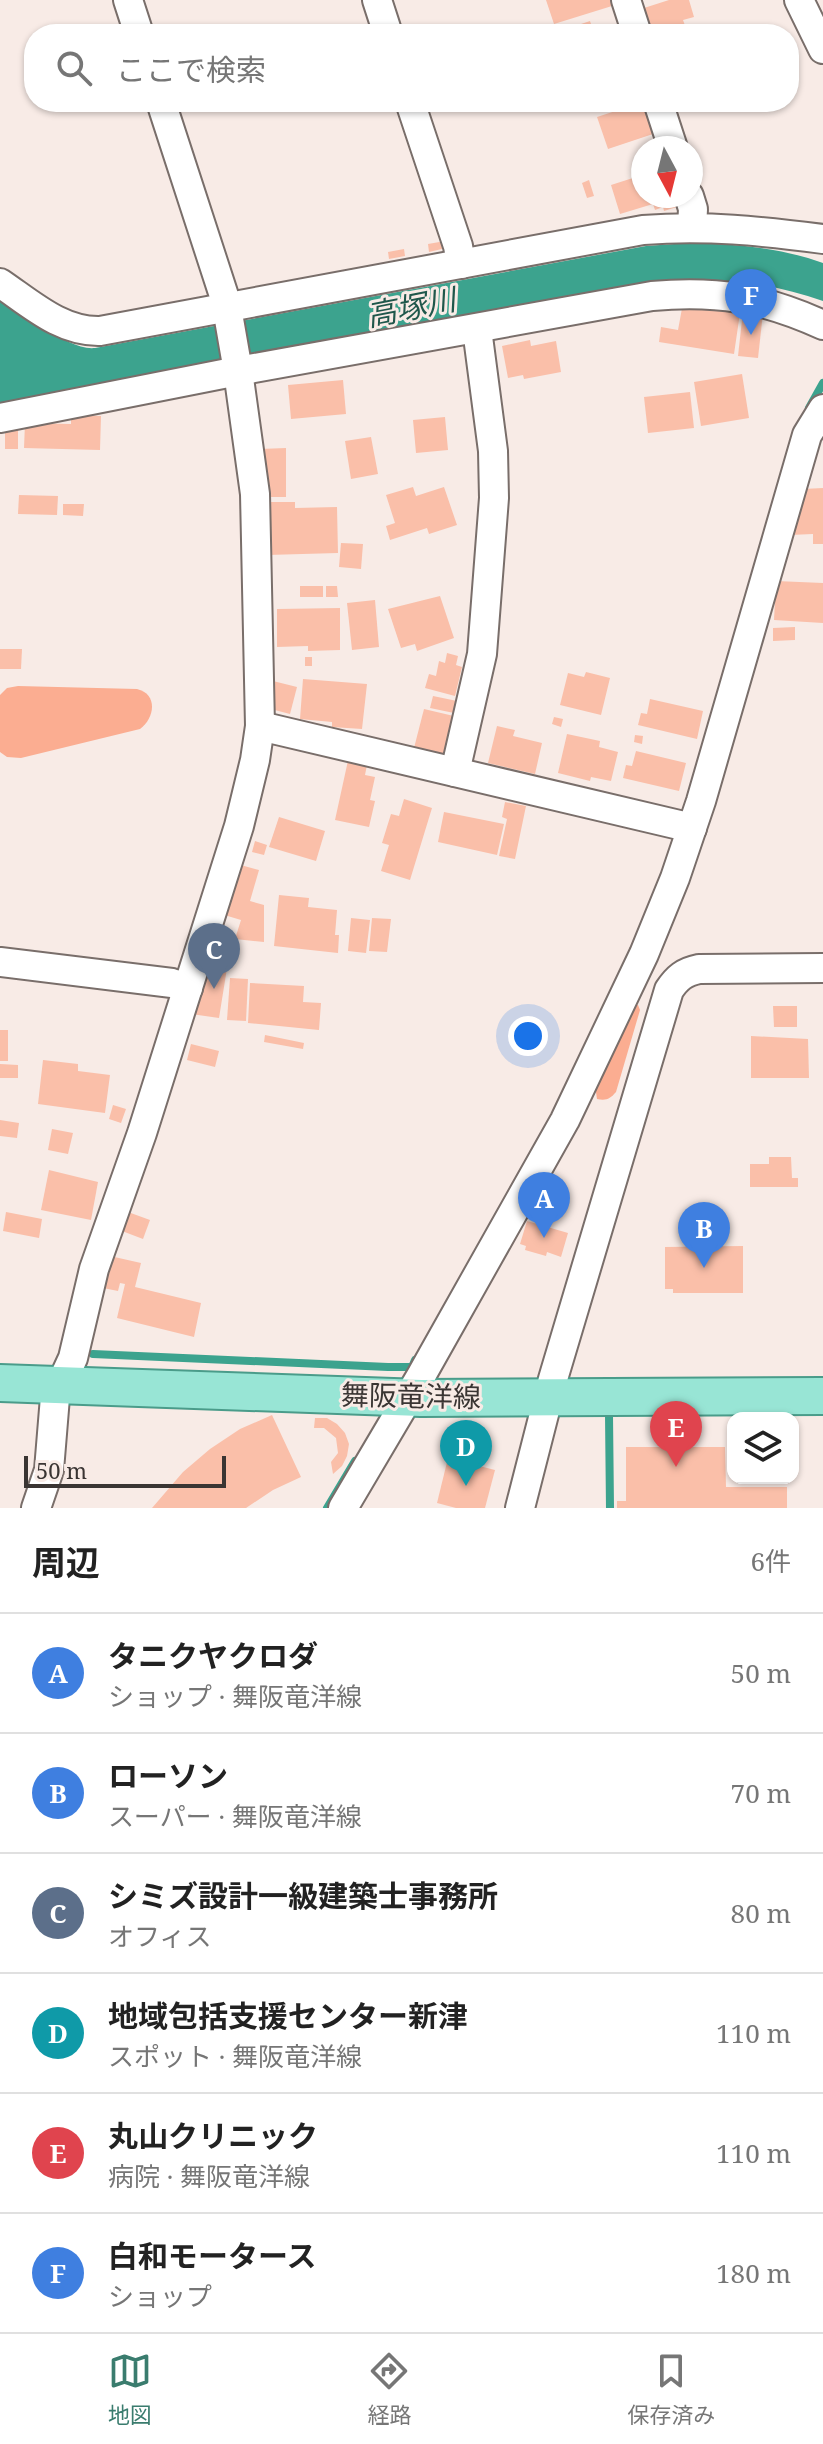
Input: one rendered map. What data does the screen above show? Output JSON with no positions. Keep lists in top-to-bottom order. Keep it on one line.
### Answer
{"streets":{"main road":["舞阪竜洋線"]},"water":["高塚川"],"scale_bar":"50 m","north":"bottom","page":{"search":"ここで検索","pins":["F","C","A","B","E","D"],"scale":"50 m","heading":["周辺","6件"],"list":[{"mark":"A","name":"タニクヤクロダ","note":"ショップ · 舞阪竜洋線","value":"50 m"},{"mark":"B","name":"ローソン","note":"スーパー · 舞阪竜洋線","value":"70 m"},{"mark":"C","name":"シミズ設計一級建築士事務所","note":"オフィス","value":"80 m"},{"mark":"D","name":"地域包括支援センター新津","note":"スポット · 舞阪竜洋線","value":"110 m"},{"mark":"E","name":"丸山クリニック","note":"病院 · 舞阪竜洋線","value":"110 m"},{"mark":"F","name":"白和モータース","note":"ショップ","value":"180 m"}],"nav":["地図","経路","保存済み"]}}
